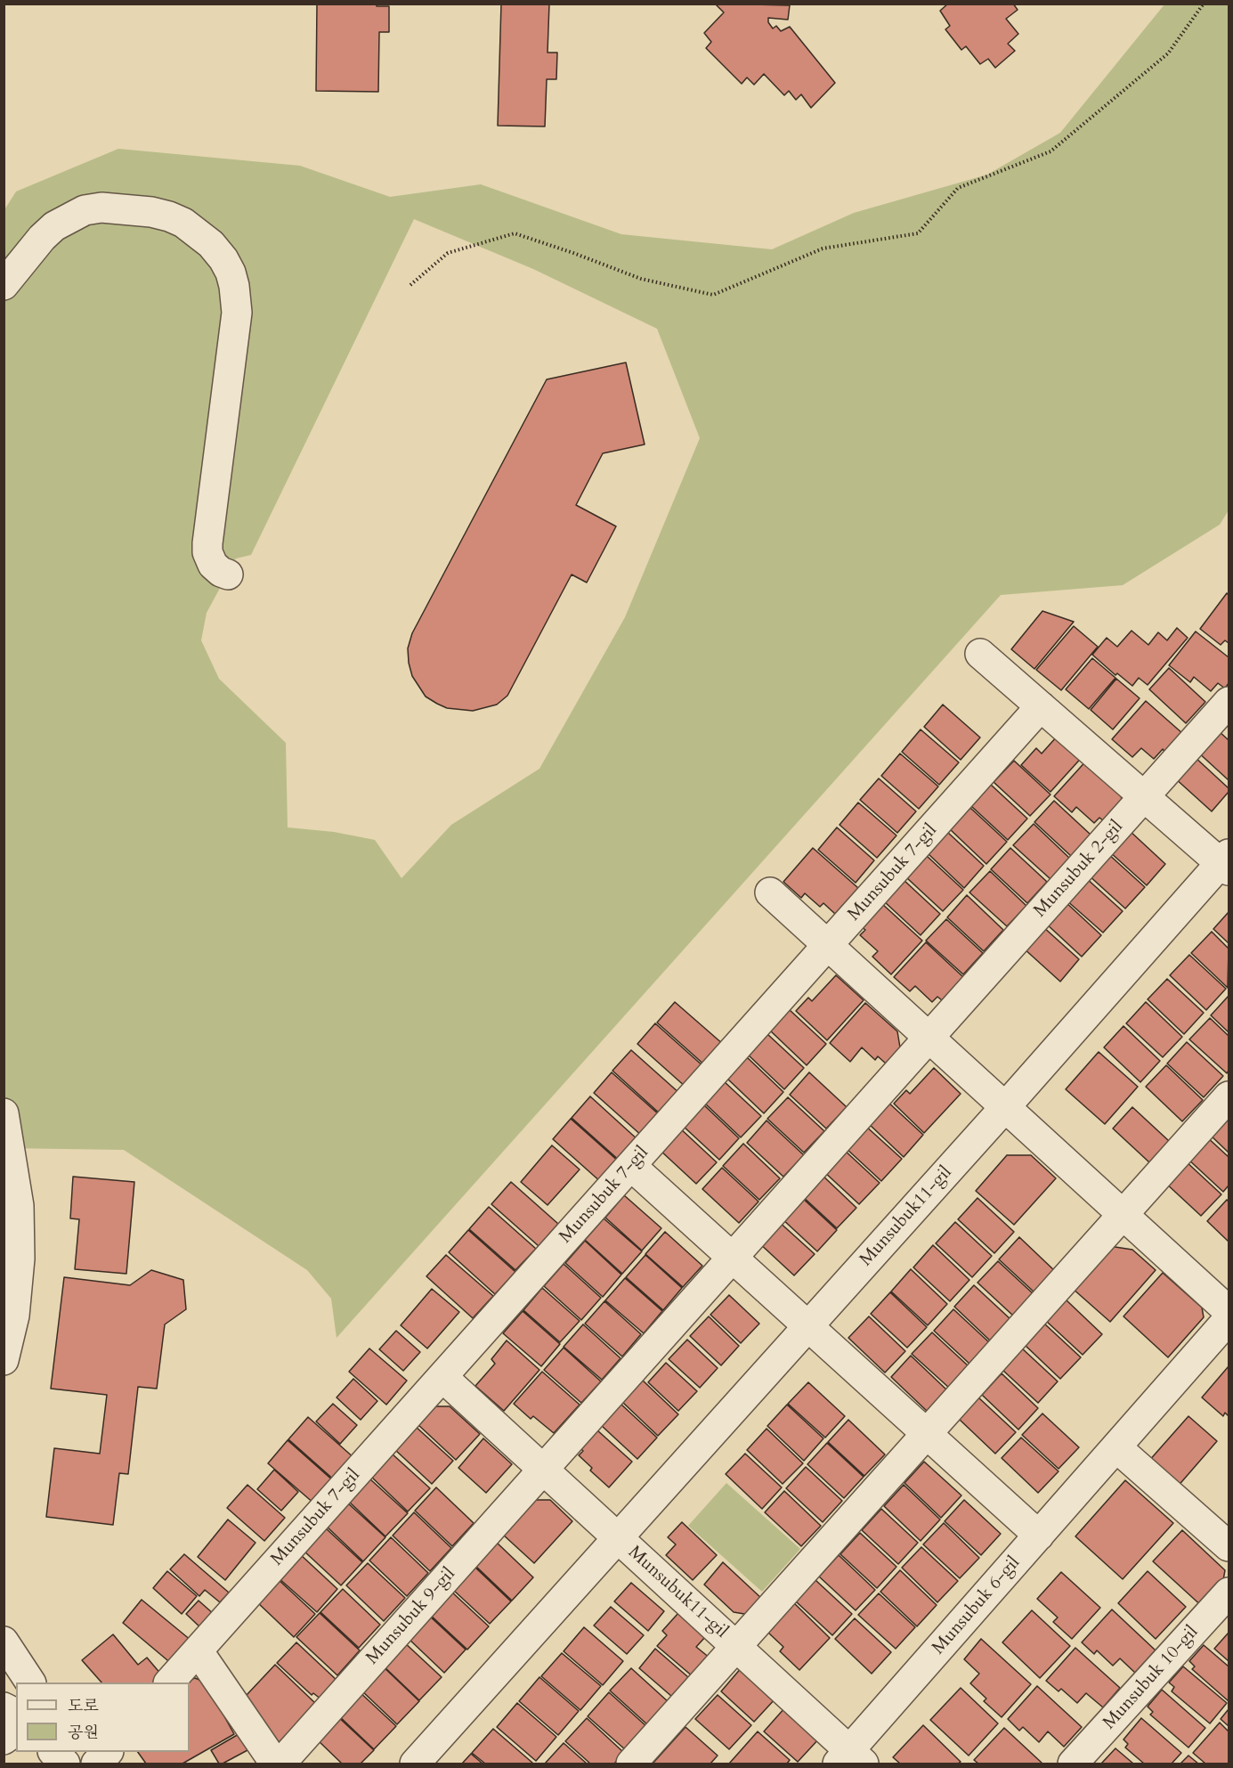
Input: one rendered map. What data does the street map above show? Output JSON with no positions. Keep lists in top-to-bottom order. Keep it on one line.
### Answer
{"streets":{"street":["Munsubuk 2-gil","Munsubuk 7-gil","Munsubuk11-gil","Munsubuk 6-gil","Munsubuk 9-gil","Munsubuk 10-gil"]},"crossings":[["Munsubuk 7-gil","Munsubuk11-gil"],["Munsubuk11-gil","Munsubuk 6-gil"],["Munsubuk11-gil","Munsubuk 9-gil"]],"legend":["도로","공원"]}
